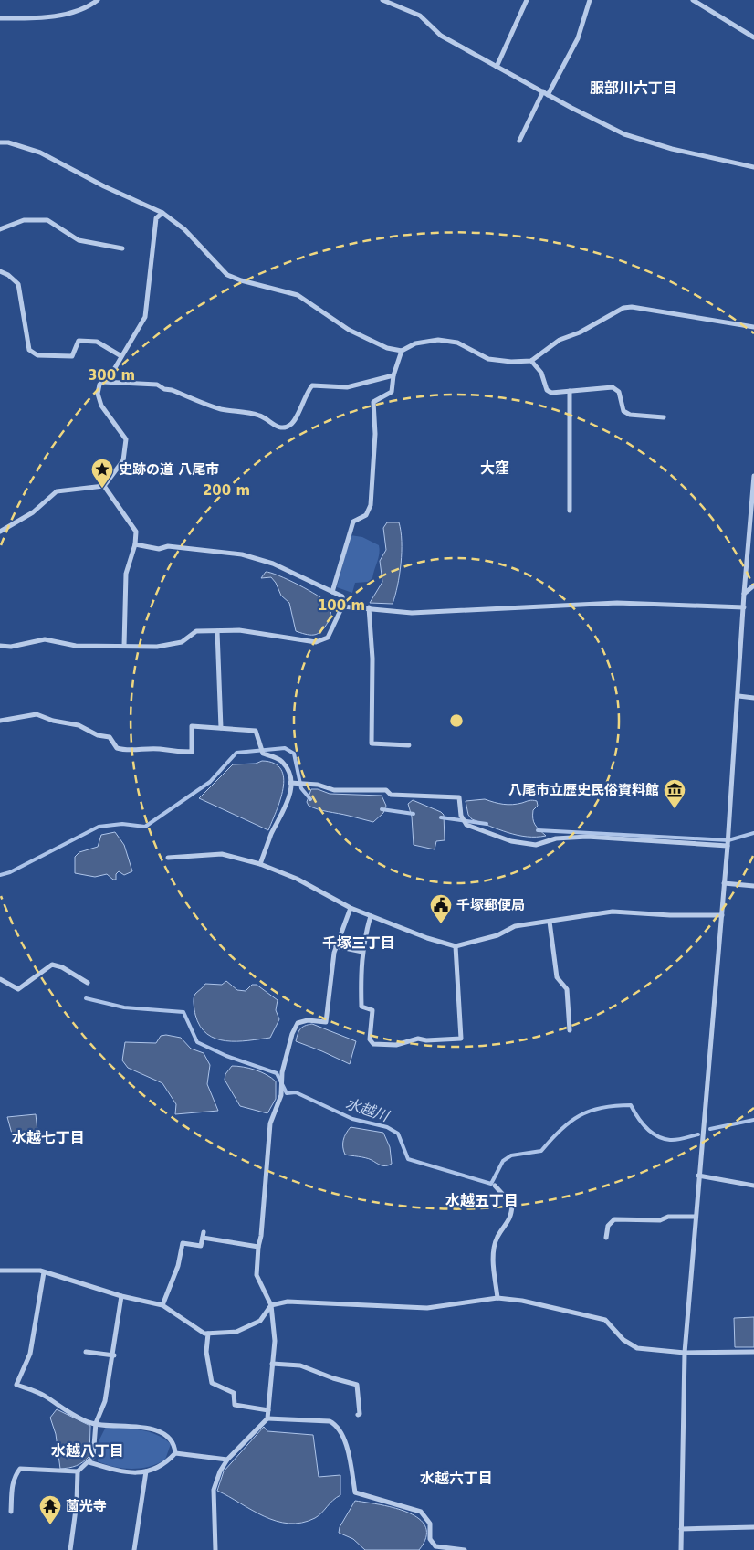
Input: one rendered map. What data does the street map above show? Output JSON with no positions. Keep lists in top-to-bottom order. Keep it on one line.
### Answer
{"districts":["服部川六丁目","大窪","千塚三丁目","水越七丁目","水越五丁目","水越八丁目","水越六丁目"],"water":["水越川"],"places":{"place":["史跡の道 八尾市"],"museum":["八尾市立歴史民俗資料館"],"public building":["千塚郵便局"],"temple":["薗光寺"]},"rings":["300 m","200 m","100 m"]}
